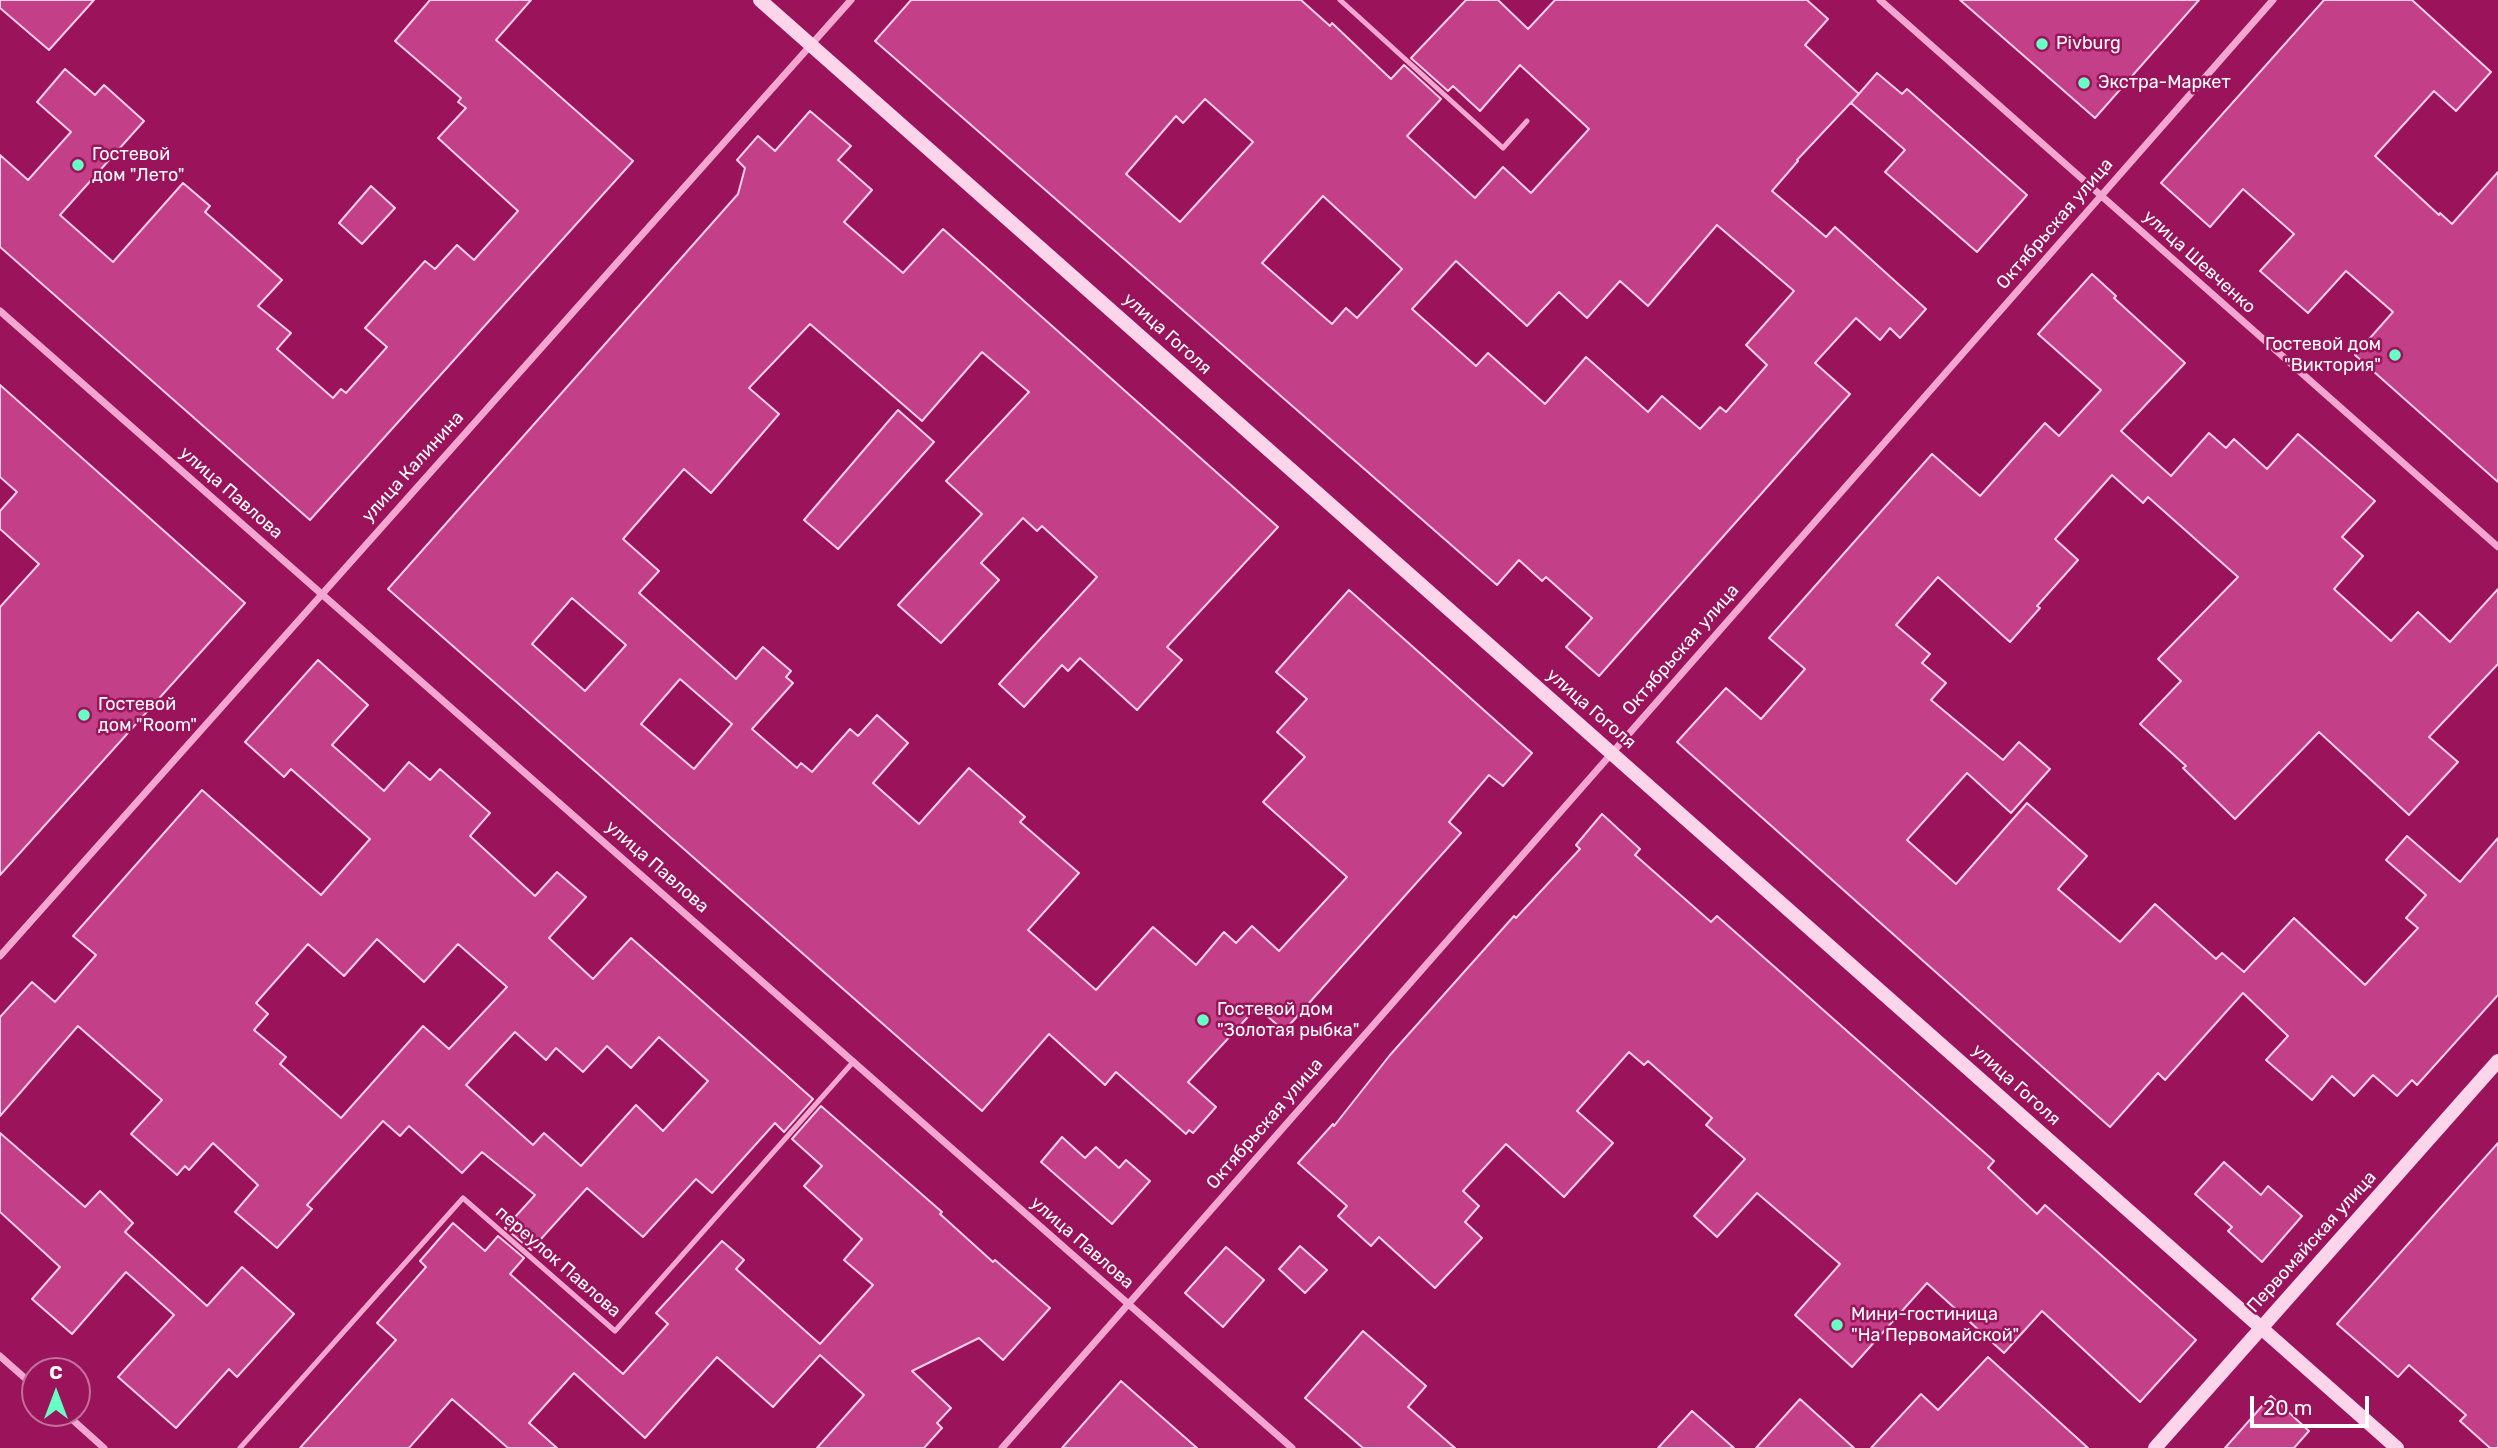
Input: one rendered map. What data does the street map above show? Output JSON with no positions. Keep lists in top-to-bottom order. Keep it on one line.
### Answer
{"streets":{"street":["Октябрьская улица","улица Шевченко","улица Гоголя","улица Калинина","улица Павлова","Первомайская улица"],"lane":["переулок Павлова"]},"crossings":[["Октябрьская улица","улица Шевченко"],["Октябрьская улица","улица Гоголя"],["Октябрьская улица","улица Павлова"],["улица Гоголя","улица Калинина"],["улица Гоголя","Первомайская улица"],["улица Калинина","улица Павлова"],["улица Павлова","переулок Павлова"]],"places":["Pivburg","Экстра-Маркет","Гостевой дом \"Лето\"","Гостевой дом \"Виктория\"","Гостевой дом \"Room\"","Гостевой дом \"Золотая рыбка\"","Мини-гостиница \"На Первомайской\""],"scale_bar":"20 m","north":"top"}
